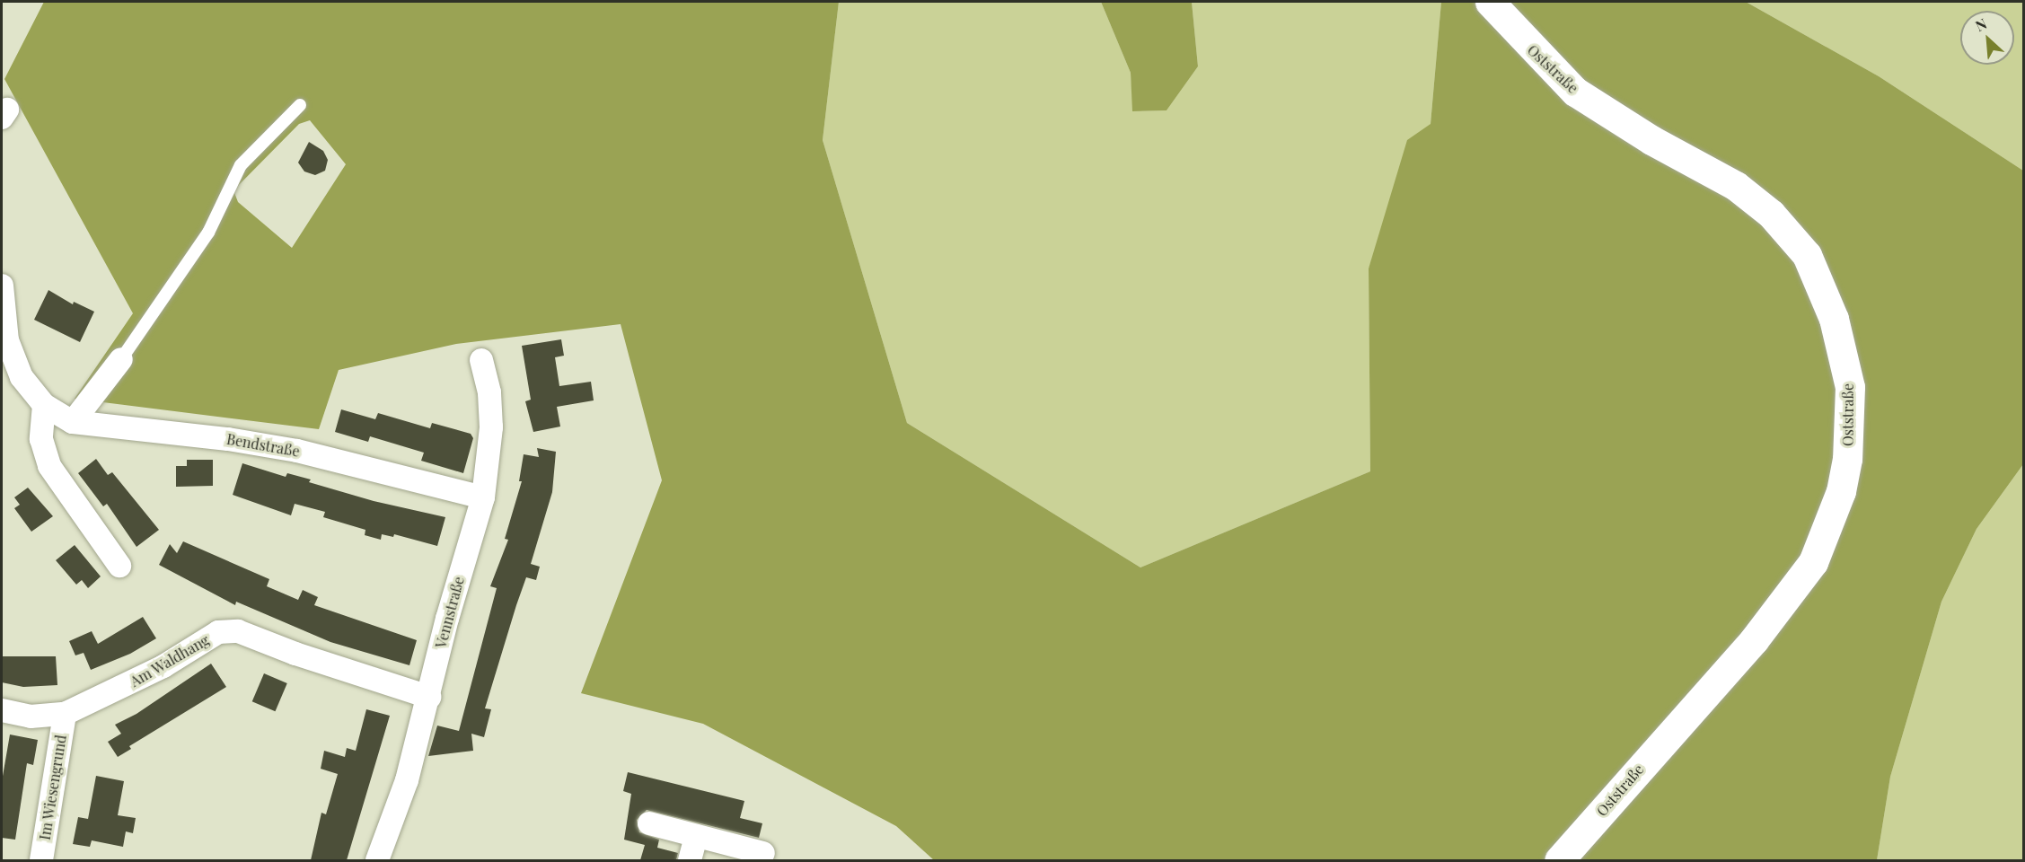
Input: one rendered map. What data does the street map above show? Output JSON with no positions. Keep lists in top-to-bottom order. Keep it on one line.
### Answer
{"streets":{"street":["Oststraße","Bendstraße","Vennstraße","Am Waldhang","Im Wiesengrund"]},"crossings":[["Bendstraße","Vennstraße"],["Vennstraße","Am Waldhang"],["Am Waldhang","Im Wiesengrund"]],"north":"top left"}
